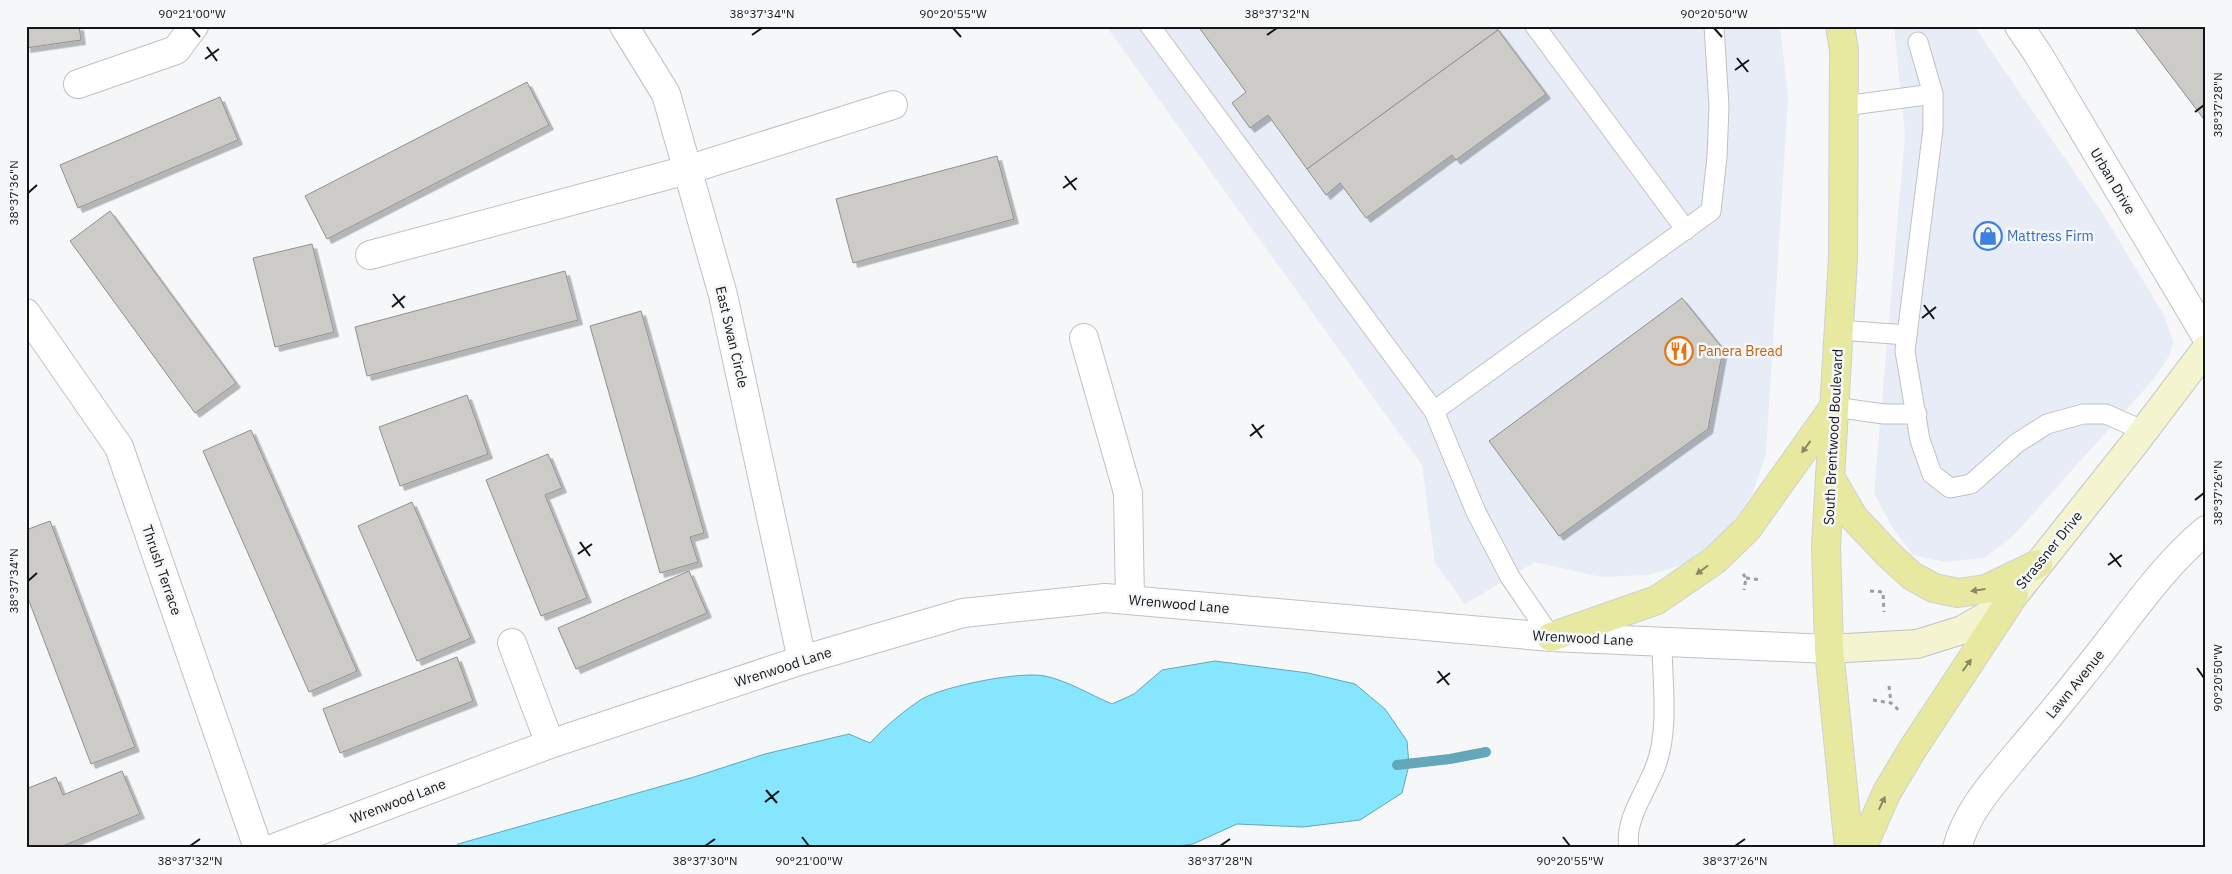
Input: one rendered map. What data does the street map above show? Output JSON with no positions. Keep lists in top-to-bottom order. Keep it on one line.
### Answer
{"streets":{"main road":["South Brentwood Boulevard"],"street":["Urban Drive","East Swan Circle","Strassner Drive","Thrush Terrace","Wrenwood Lane","Lawn Avenue"]},"crossings":[["East Swan Circle","Wrenwood Lane"],["South Brentwood Boulevard","Strassner Drive"],["South Brentwood Boulevard","Wrenwood Lane"],["Strassner Drive","Wrenwood Lane"]],"places":{"shop":["Mattress Firm"],"restaurant":["Panera Bread"]},"coordinates":["90°21'00\"W","38°37'34\"N","90°20'55\"W","38°37'32\"N","90°20'50\"W","38°37'28\"N","38°37'36\"N","38°37'26\"N","38°37'30\"N"]}
